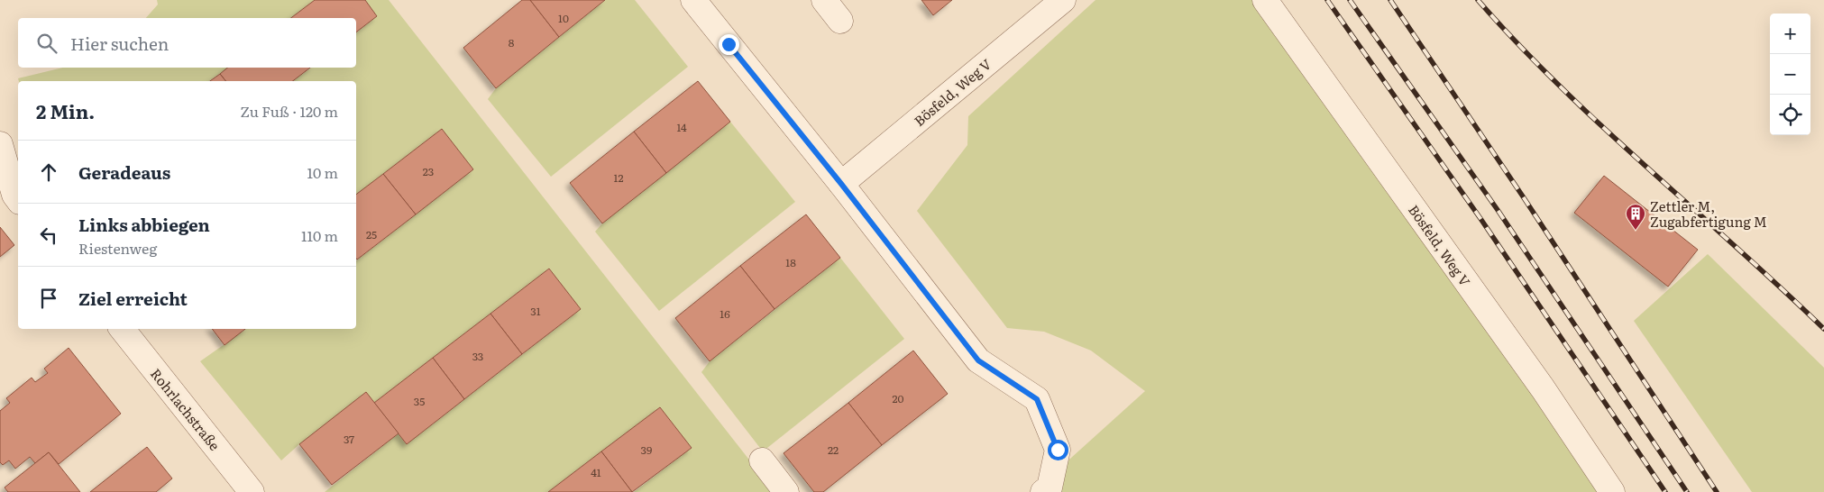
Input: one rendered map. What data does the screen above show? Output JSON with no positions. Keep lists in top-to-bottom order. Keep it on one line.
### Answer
{"streets":{"street":["Bösfeld, Weg V","Rohrlachstraße"]},"places":{"building":["Zettler M, Zugabfertigung M"]},"house_numbers":["10","8","14","23","12","25","18","31","16","33","20","35","37","39","22","41"],"page":{"map_buttons":["+","−"],"search":"Hier suchen","heading":["2 Min.","Zu Fuß · 120 m"],"list":[["Geradeaus","10 m"],["Links abbiegen","Riestenweg","110 m"],"Ziel erreicht"]}}
